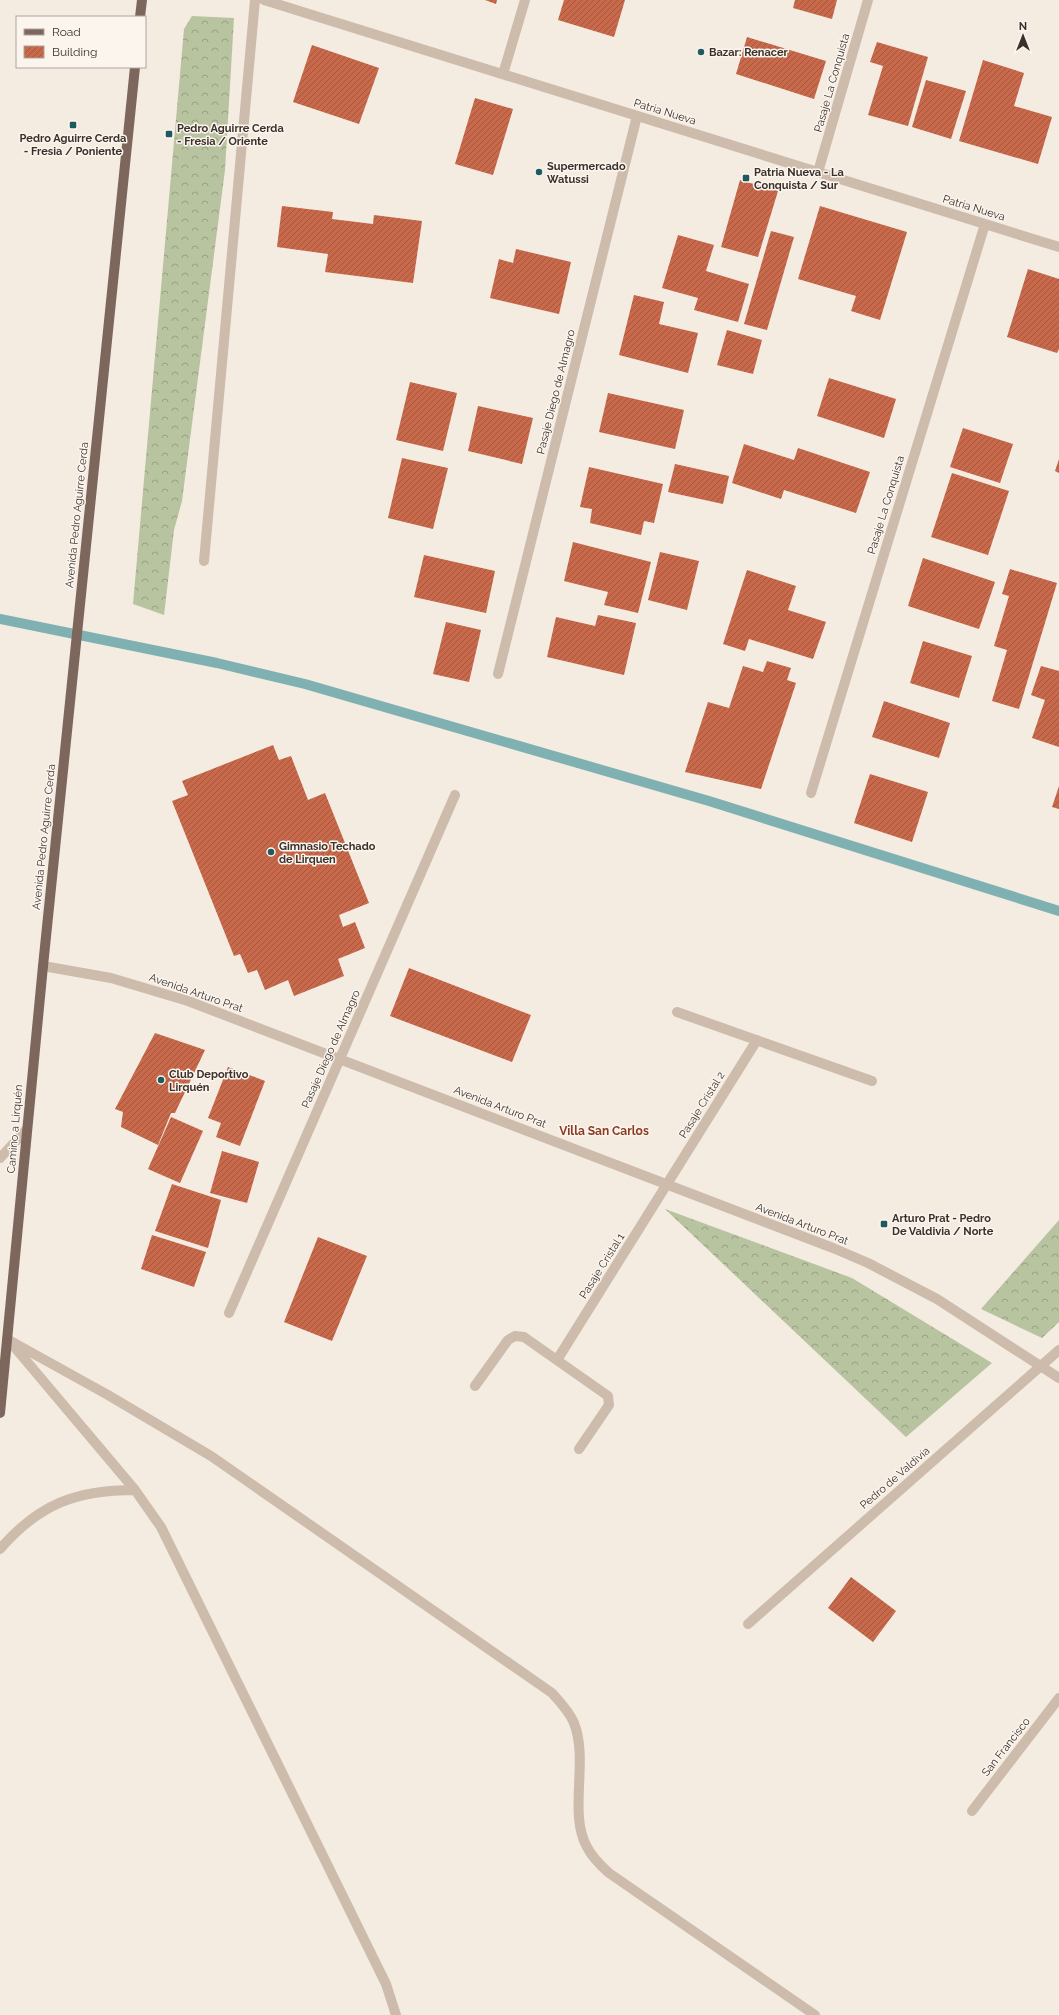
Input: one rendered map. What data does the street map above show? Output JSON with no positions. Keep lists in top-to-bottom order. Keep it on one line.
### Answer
{"streets":{"main road":["Avenida Pedro Aguirre Cerda","Camino a Lirquén"],"street":["Pasaje La Conquista","Patria Nueva","Pasaje Diego de Almagro","Avenida Arturo Prat","Pasaje Cristal 2","Pasaje Cristal 1","Pedro de Valdivia","San Francisco"]},"crossings":[["Pasaje La Conquista","Patria Nueva"],["Patria Nueva","Pasaje Diego de Almagro"],["Pasaje Diego de Almagro","Avenida Arturo Prat"],["Avenida Pedro Aguirre Cerda","Avenida Arturo Prat"],["Avenida Pedro Aguirre Cerda","Camino a Lirquén"],["Avenida Arturo Prat","Pasaje Cristal 2"],["Avenida Arturo Prat","Camino a Lirquén"],["Avenida Arturo Prat","Pasaje Cristal 1"],["Avenida Arturo Prat","Pedro de Valdivia"],["Pasaje Cristal 2","Pasaje Cristal 1"]],"districts":["Villa San Carlos"],"places":{"other":["Bazar: Renacer","Supermercado Watussi","Gimnasio Techado de Lirquen","Club Deportivo Lirquén"],"transit":["Pedro Aguirre Cerda - Fresia / Poniente","Pedro Aguirre Cerda - Fresia / Oriente","Patria Nueva - La Conquista / Sur","Arturo Prat - Pedro De Valdivia / Norte"]},"legend":["Road","Building"],"north":"top"}
